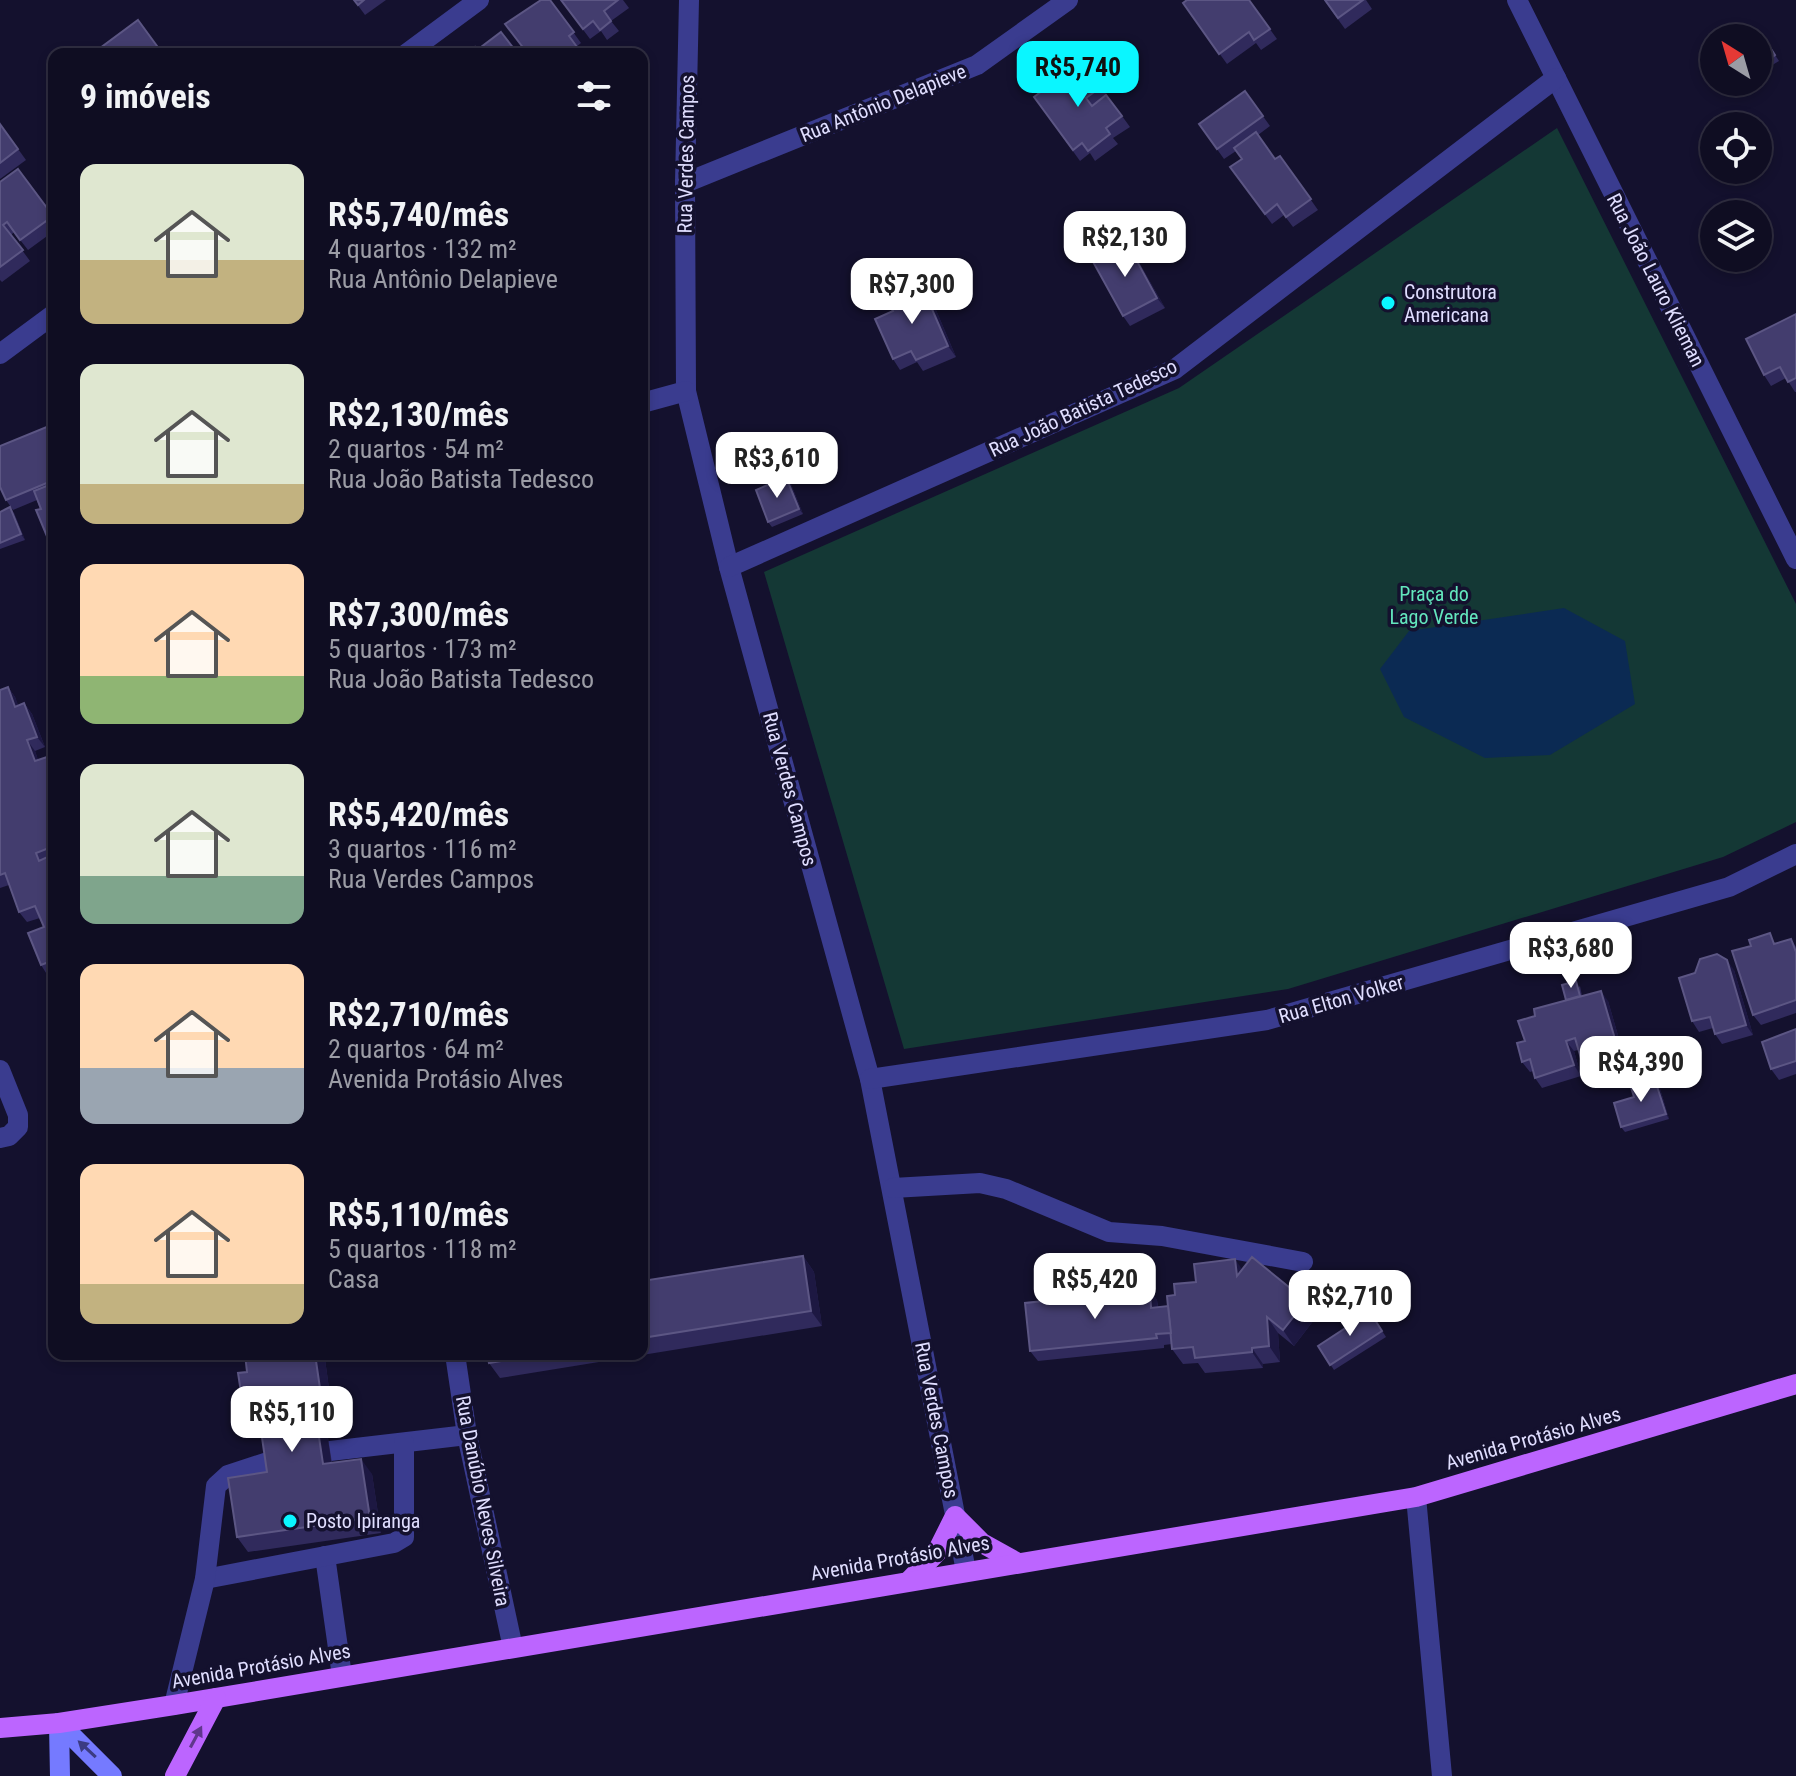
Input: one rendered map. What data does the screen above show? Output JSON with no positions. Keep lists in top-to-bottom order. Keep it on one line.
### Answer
{"streets":{"main road":["Avenida Protásio Alves"],"street":["Rua Antônio Delapieve","Rua Verdes Campos","Rua João Lauro Klieman","Rua João Batista Tedesco","Rua Elton Volker","Rua Danúbio Neves Silveira"]},"crossings":[["Rua Antônio Delapieve","Rua Verdes Campos"],["Rua Verdes Campos","Rua João Batista Tedesco"],["Rua Verdes Campos","Rua Elton Volker"],["Rua Verdes Campos","Avenida Protásio Alves"],["Rua João Lauro Klieman","Rua João Batista Tedesco"],["Avenida Protásio Alves","Rua Danúbio Neves Silveira"]],"parks":["Praça do Lago Verde"],"places":["Construtora Americana","Posto Ipiranga"],"north":"top left","page":{"price":["R$5,740","R$2,130","R$7,300","R$3,610","R$3,680","R$4,390","R$5,420","R$2,710","R$5,110"],"heading":"9 imóveis","list":[{"name":"R$5,740/mês","note":"4 quartos · 132 m² · Rua Antônio Delapieve"},{"name":"R$2,130/mês","note":"2 quartos · 54 m² · Rua João Batista Tedesco"},{"name":"R$7,300/mês","note":"5 quartos · 173 m² · Rua João Batista Tedesco"},{"name":"R$5,420/mês","note":"3 quartos · 116 m² · Rua Verdes Campos"},{"name":"R$2,710/mês","note":"2 quartos · 64 m² · Avenida Protásio Alves"},{"name":"R$5,110/mês","note":"5 quartos · 118 m² · Casa"}]}}
